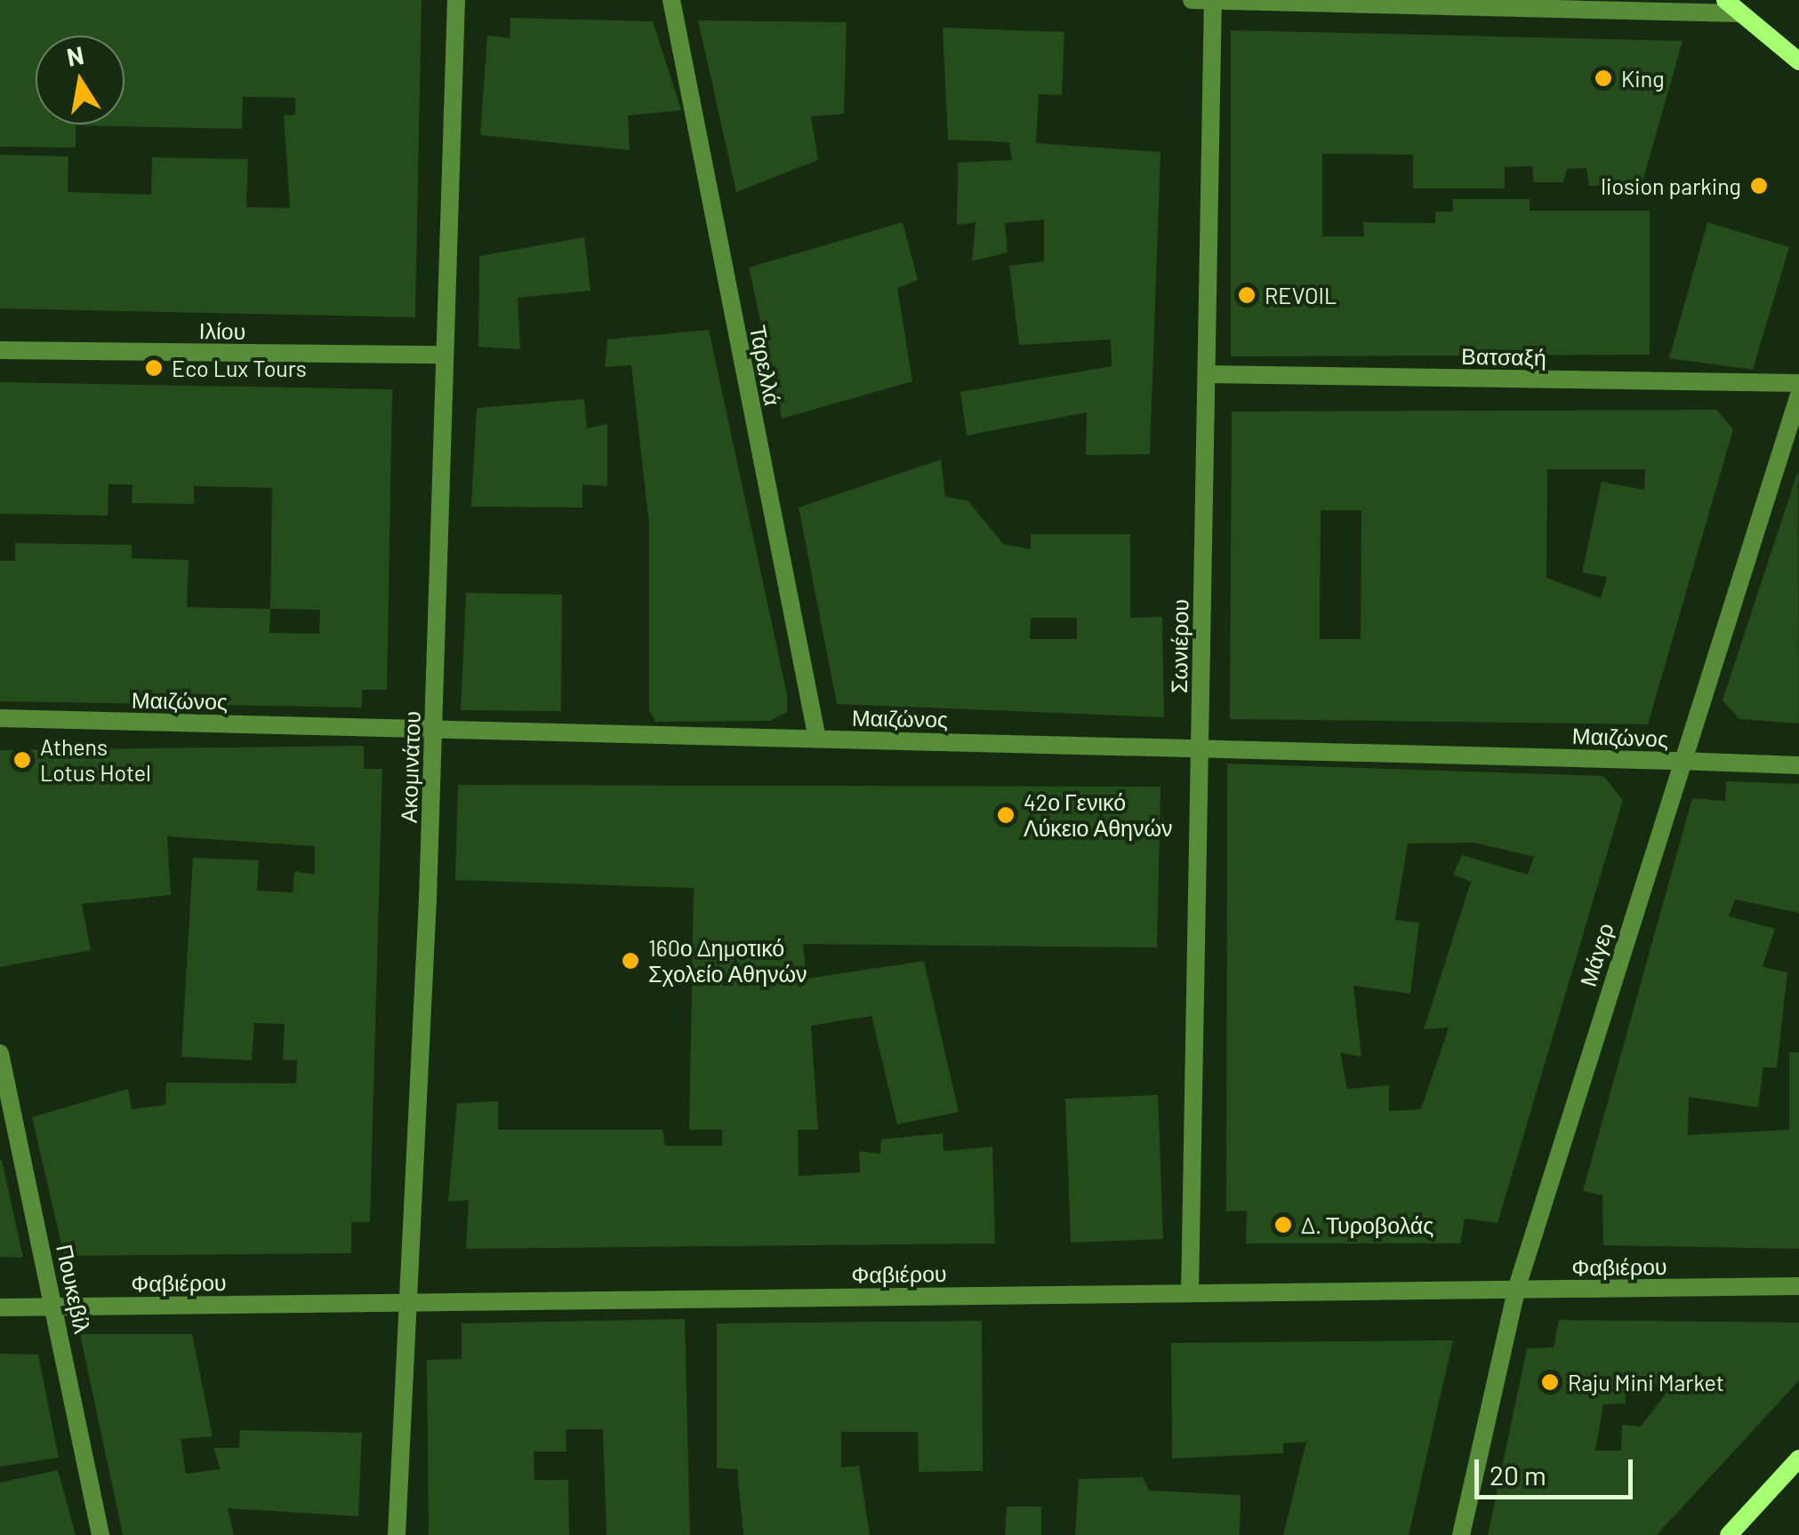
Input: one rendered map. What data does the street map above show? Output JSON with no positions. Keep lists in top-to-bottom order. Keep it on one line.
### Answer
{"streets":{"street":["Ιλίου","Βατσαξή","Ταρελλά","Σωνιέρου","Μαιζώνος","Ακομινάτου","Μάγερ","Φαβιέρου","Πουκεβίλ"]},"crossings":[["Ιλίου","Ακομινάτου"],["Βατσαξή","Σωνιέρου"],["Ταρελλά","Μαιζώνος"],["Σωνιέρου","Μαιζώνος"],["Σωνιέρου","Φαβιέρου"],["Μαιζώνος","Ακομινάτου"],["Μαιζώνος","Μάγερ"],["Ακομινάτου","Φαβιέρου"],["Μάγερ","Φαβιέρου"],["Φαβιέρου","Πουκεβίλ"]],"places":["King","liosion parking","REVOIL","Eco Lux Tours","Athens Lotus Hotel","42ο Γενικό Λύκειο Αθηνών","160ο Δημοτικό Σχολείο Αθηνών","Δ. Τυροβολάς","Raju Mini Market"],"scale_bar":"20 m","north":"top"}
